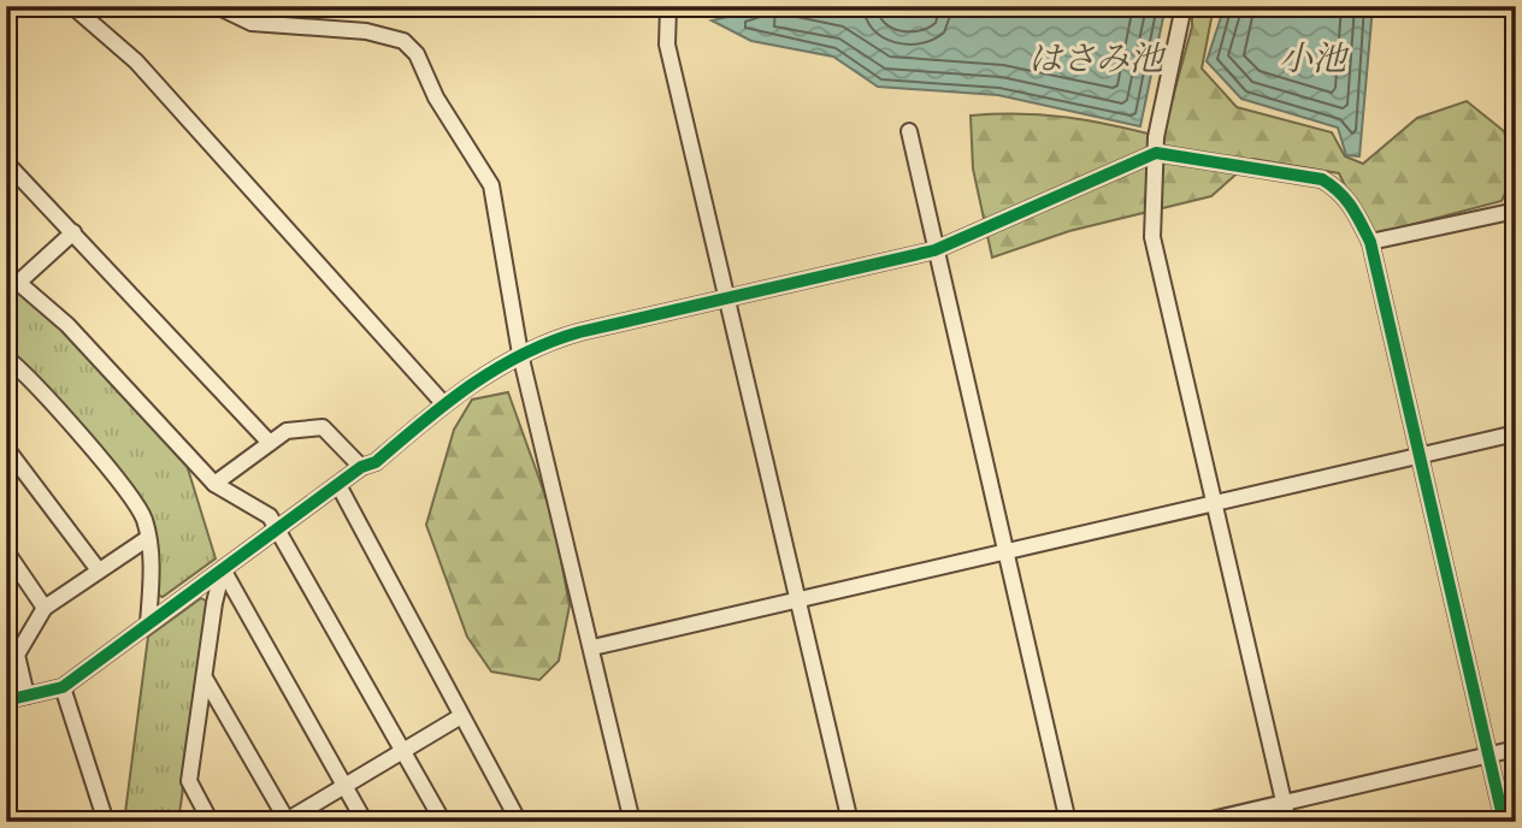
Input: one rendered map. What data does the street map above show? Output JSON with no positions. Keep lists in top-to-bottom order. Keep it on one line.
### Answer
{"water":["はさみ池","小池"]}
